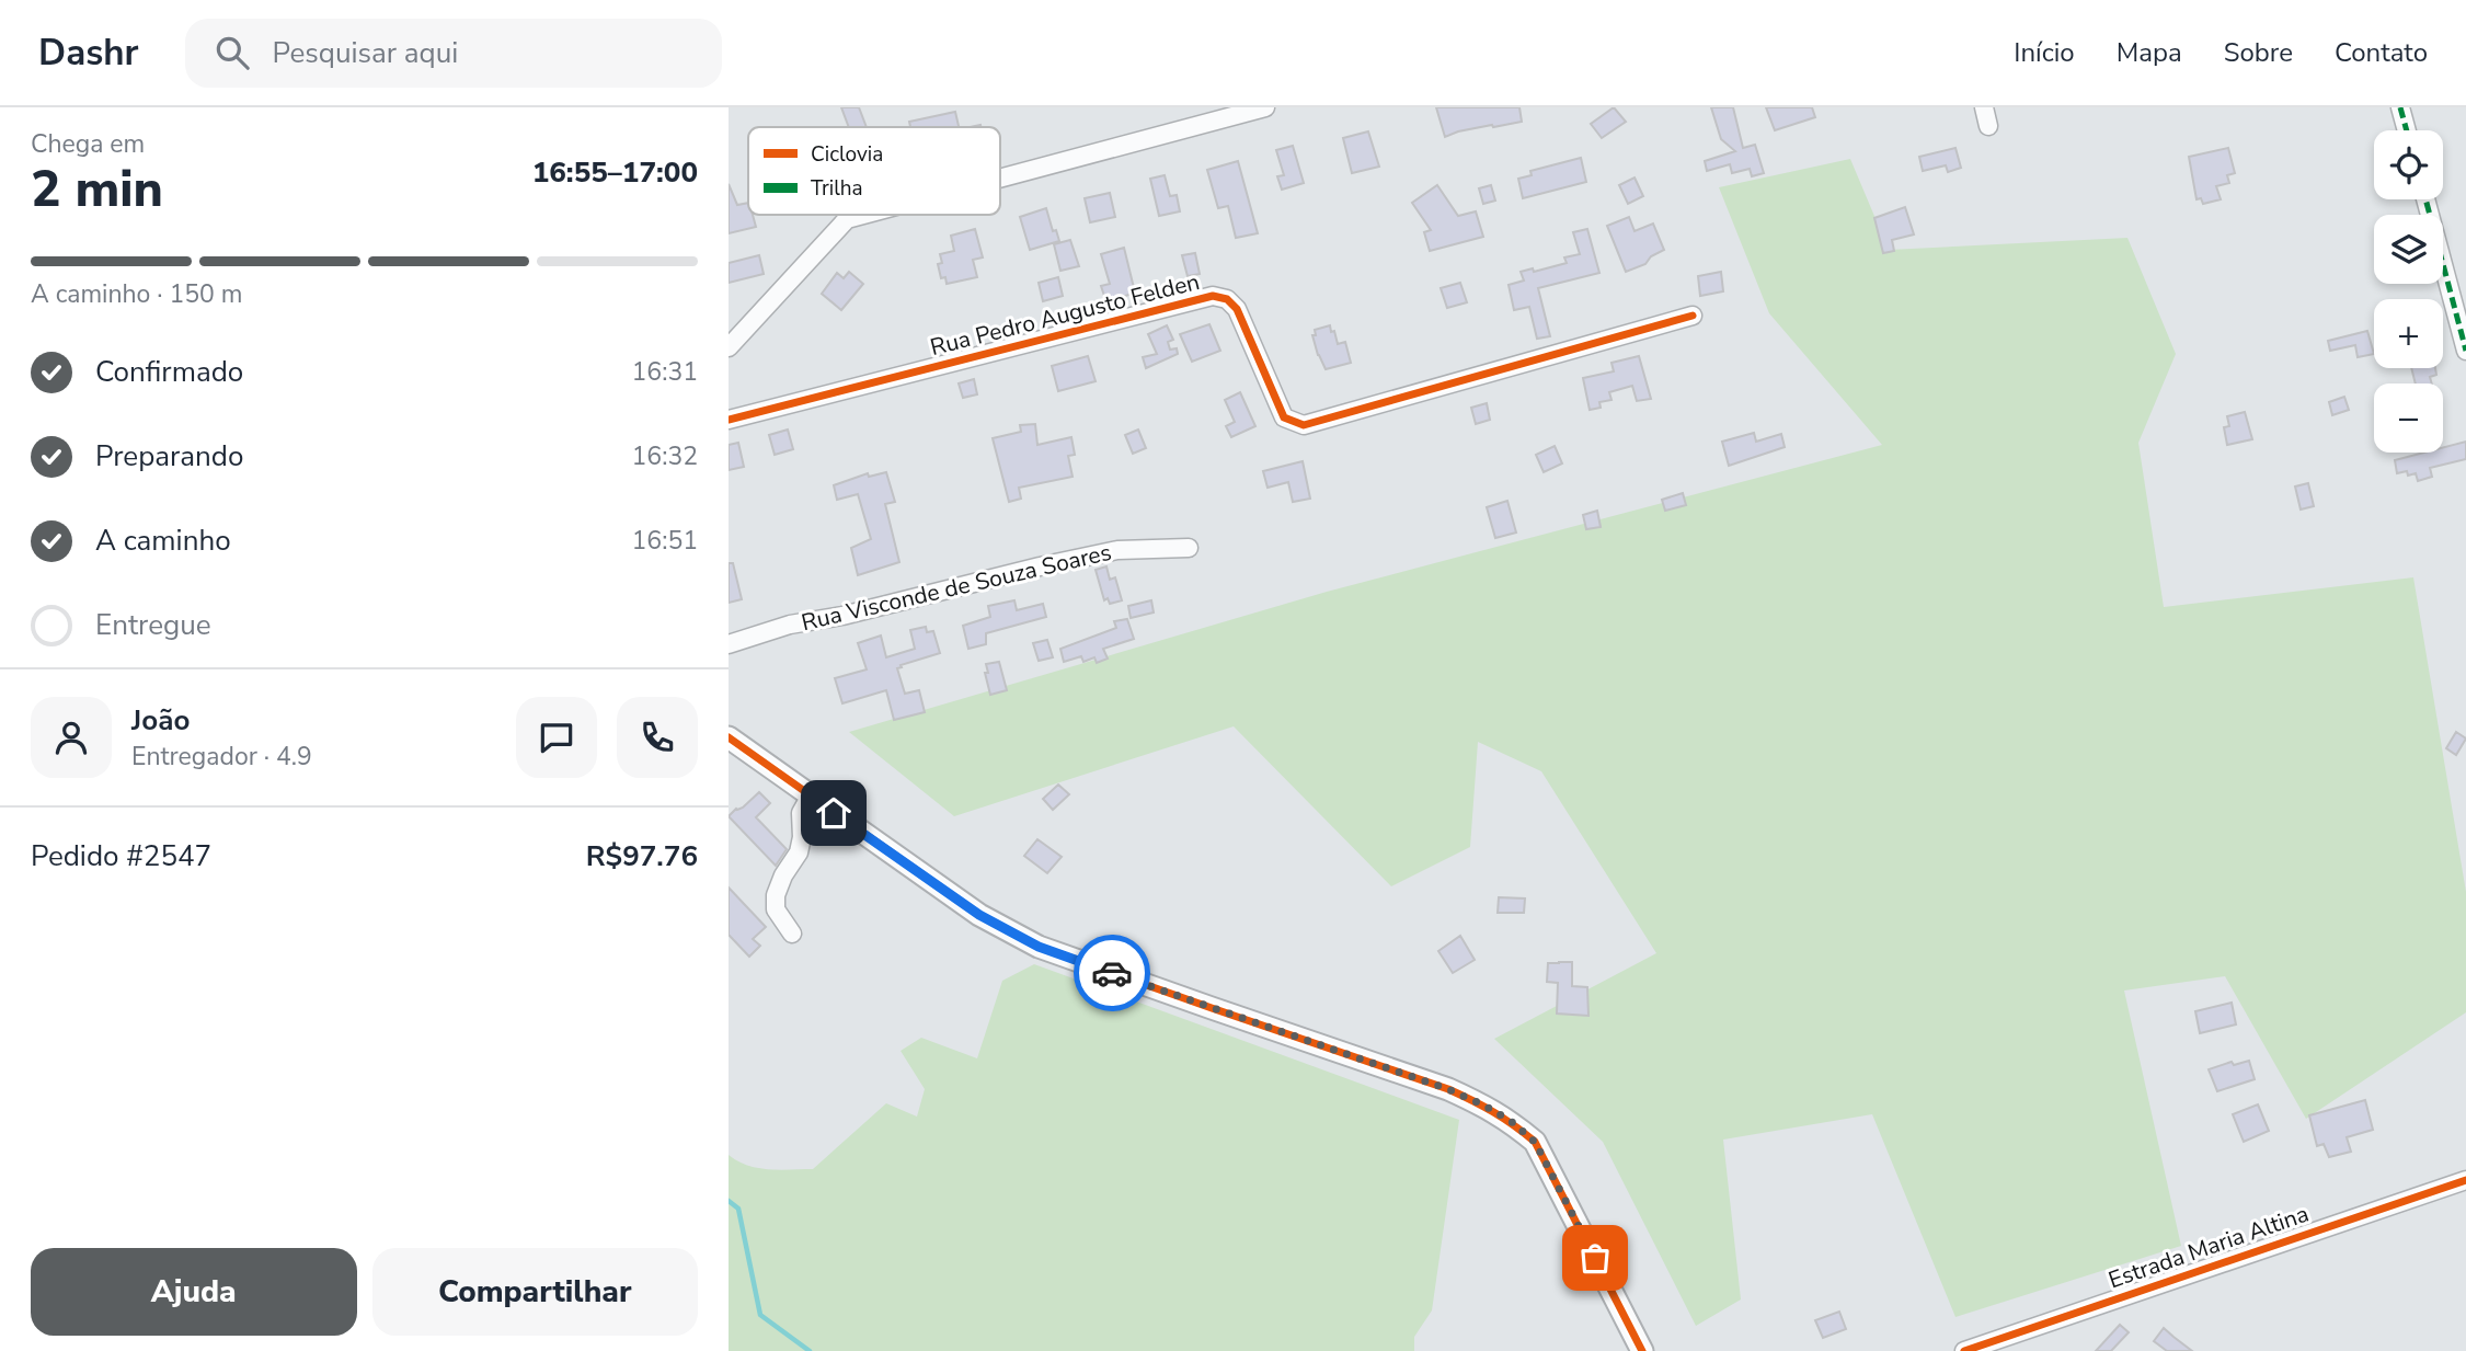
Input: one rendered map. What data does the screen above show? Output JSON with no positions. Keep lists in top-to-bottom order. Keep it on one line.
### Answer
{"streets":{"street":["Rua Pedro Augusto Felden","Rua Visconde de Souza Soares","Estrada Maria Altina"]},"legend":["Ciclovia","Trilha"],"page":{"header":"Dashr","search":"Pesquisar aqui","nav":["Início","Mapa","Sobre","Contato"],"heading":["2 min","Chega em","16:55–17:00"],"panel":["João","Entregador · 4.9","Pedido #2547","R$97.76"],"map_buttons":["+","−"],"bar":"A caminho · 150 m","list":[["Confirmado","16:31"],["Preparando","16:32"],["A caminho","16:51"],"Entregue"],"buttons":["Ajuda","Compartilhar"]}}
